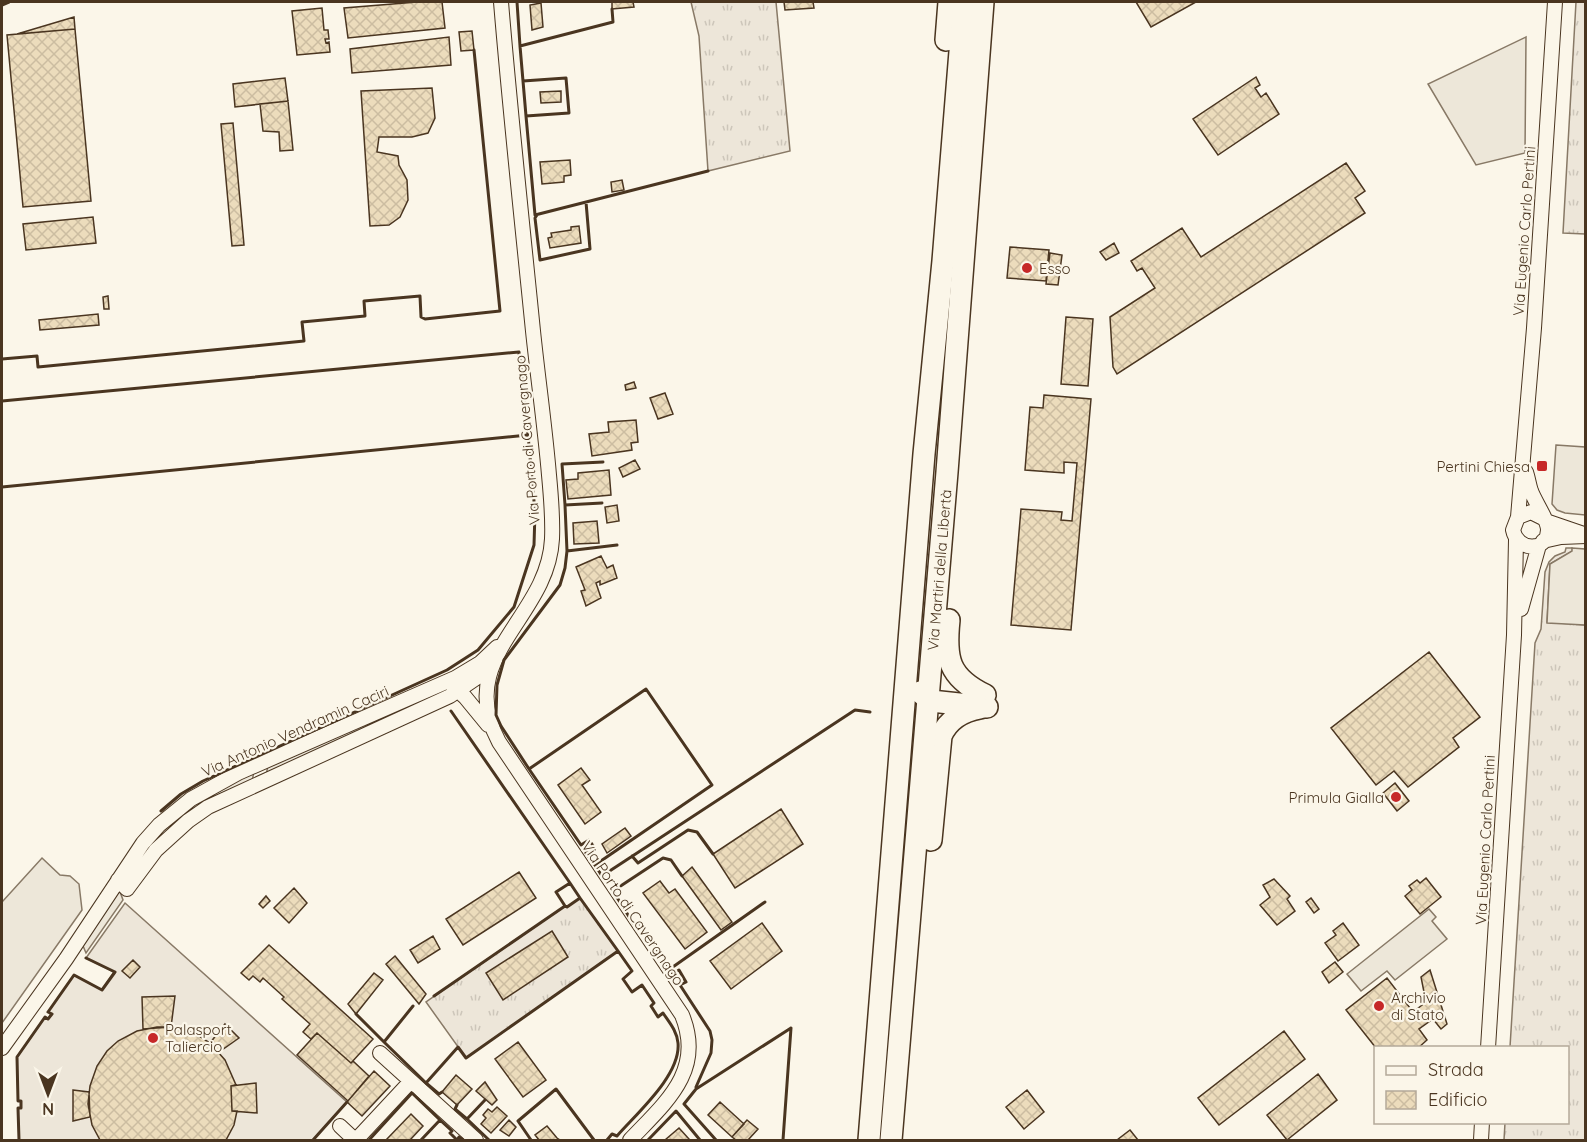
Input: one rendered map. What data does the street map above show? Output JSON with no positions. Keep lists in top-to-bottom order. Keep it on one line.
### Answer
{"streets":{"main road":["Via Martiri della Libertà"],"street":["Via Eugenio Carlo Pertini","Via Porto di Cavergnago","Via Antonio Vendramin Caciri"]},"crossings":[["Via Porto di Cavergnago","Via Antonio Vendramin Caciri"]],"places":{"other":["Esso","Primula Gialla","Archivio di Stato","Palasport Taliercio"],"transit":["Pertini Chiesa"]},"legend":["Strada","Edificio"],"north":"bottom"}
